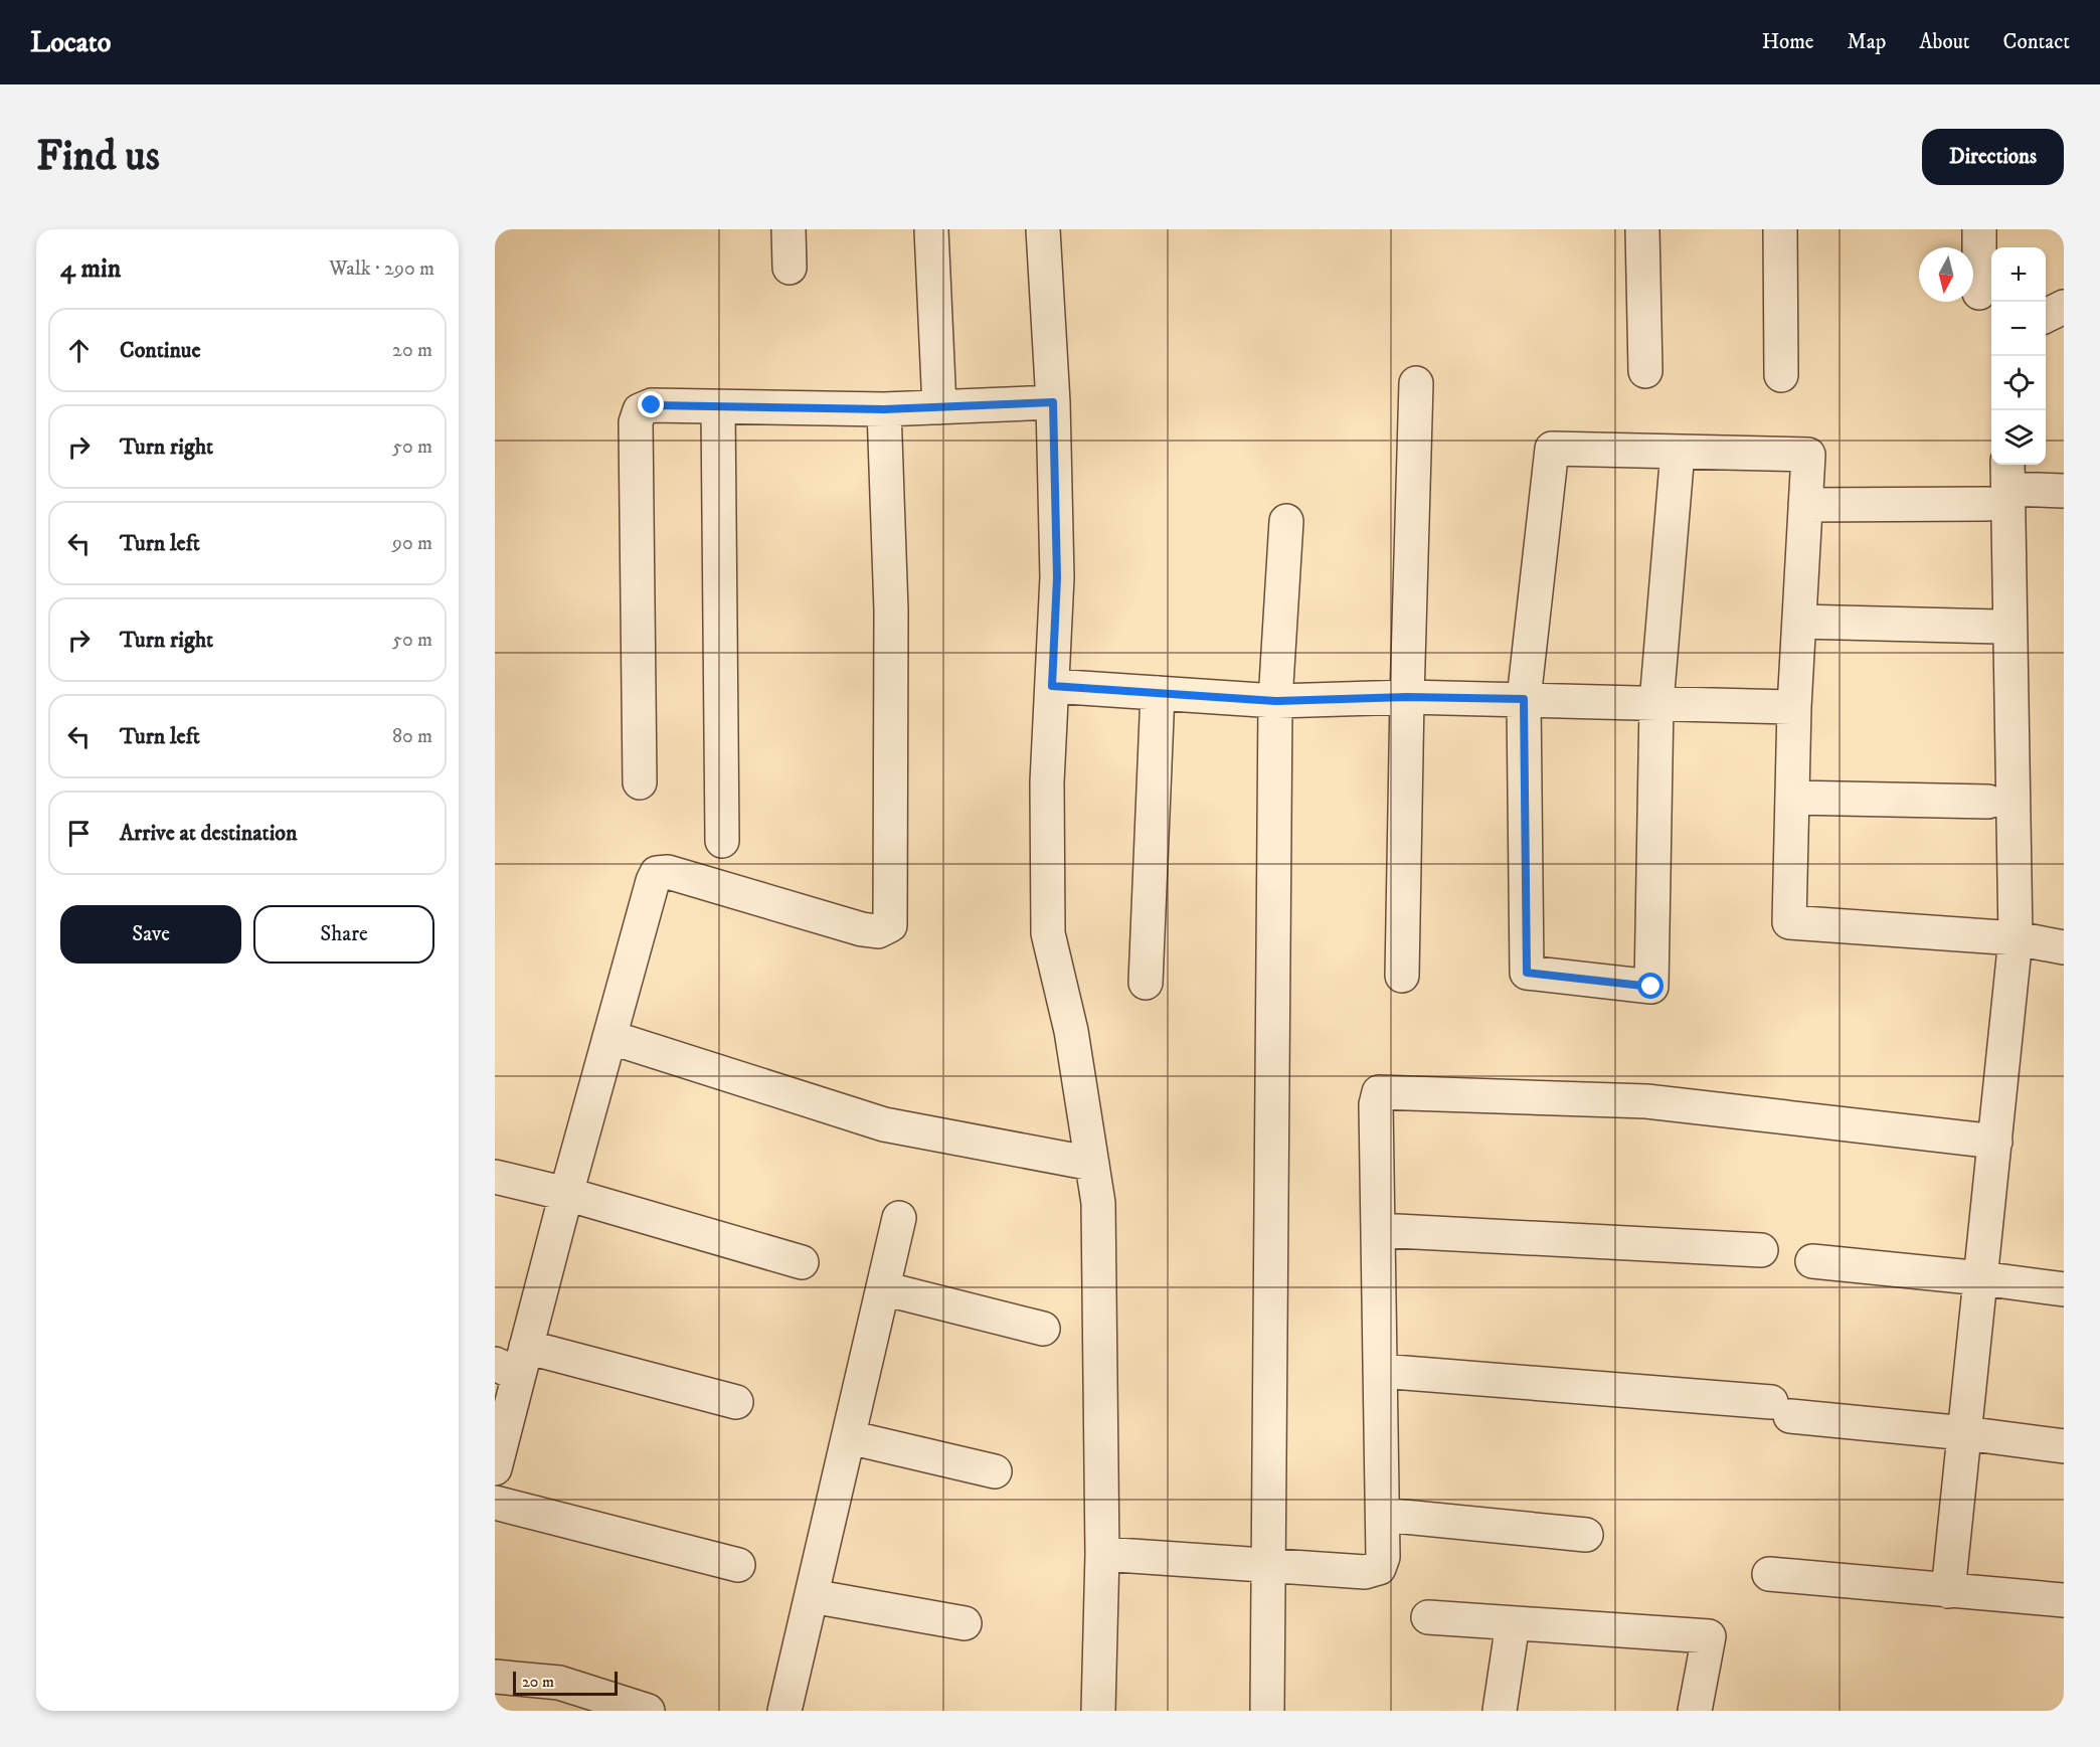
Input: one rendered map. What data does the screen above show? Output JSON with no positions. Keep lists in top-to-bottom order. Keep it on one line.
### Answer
{"scale_bar":"20 m","north":"bottom","page":{"header":"Locato","nav":["Home","Map","About","Contact"],"buttons":["Directions",["Save","Share"]],"title":"Find us","heading":["4 min","Walk · 290 m"],"map_buttons":["+","−"],"list":[["Continue","20 m"],["Turn right","50 m"],["Turn left","90 m"],["Turn right","50 m"],["Turn left","80 m"],"Arrive at destination"],"scale":"20 m"}}
